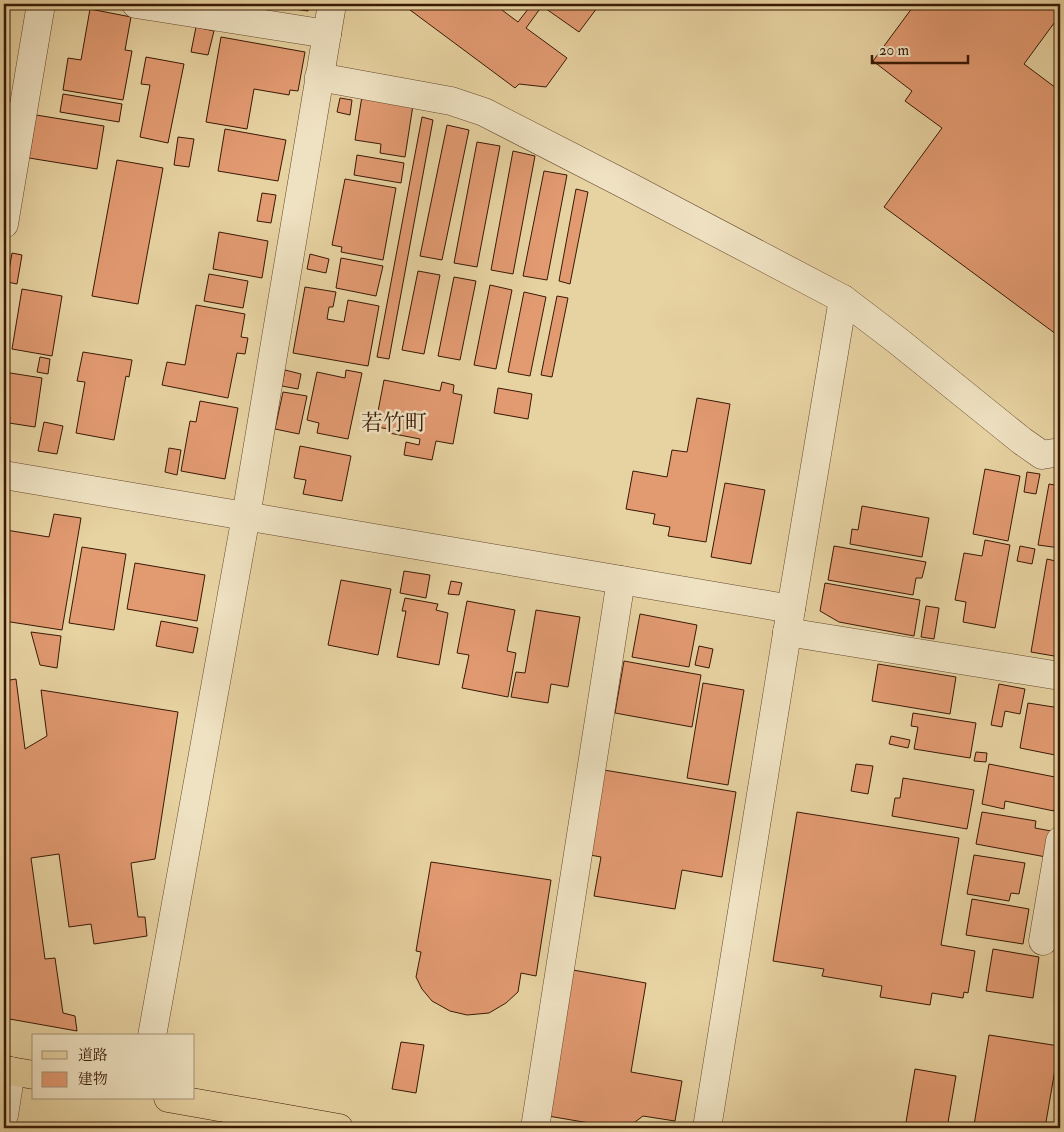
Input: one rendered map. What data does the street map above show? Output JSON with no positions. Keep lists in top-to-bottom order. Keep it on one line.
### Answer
{"districts":["若竹町"],"legend":["道路","建物"],"scale_bar":"20 m"}
